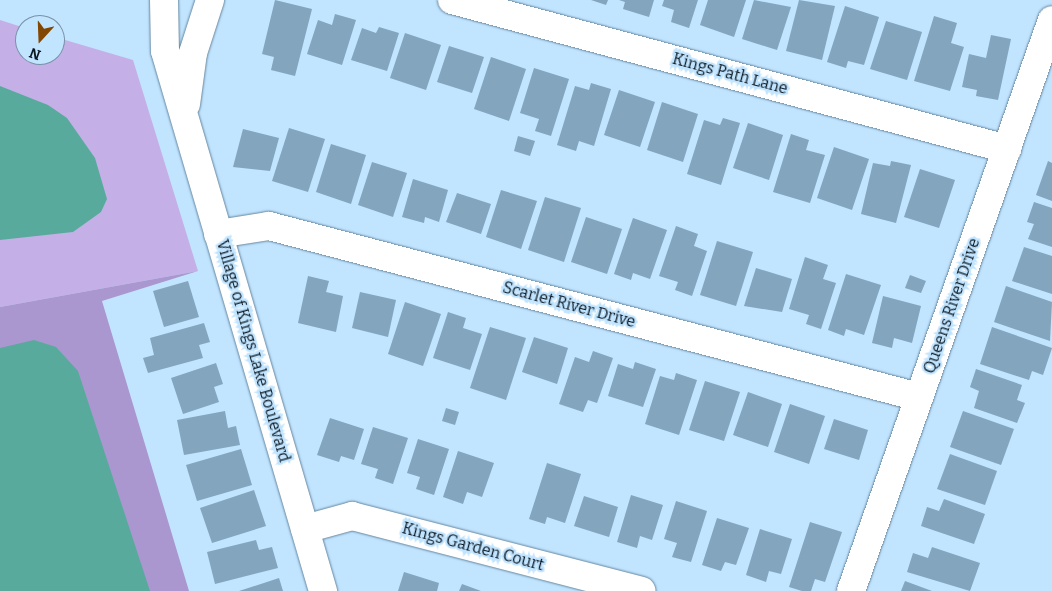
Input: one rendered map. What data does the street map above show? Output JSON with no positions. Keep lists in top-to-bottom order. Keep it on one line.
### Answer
{"streets":{"street":["Kings Path Lane","Scarlet River Drive","Queens River Drive","Village of Kings Lake Boulevard","Kings Garden Court"]},"crossings":[["Kings Path Lane","Queens River Drive"],["Scarlet River Drive","Queens River Drive"],["Scarlet River Drive","Village of Kings Lake Boulevard"],["Village of Kings Lake Boulevard","Kings Garden Court"]],"north":"bottom"}
